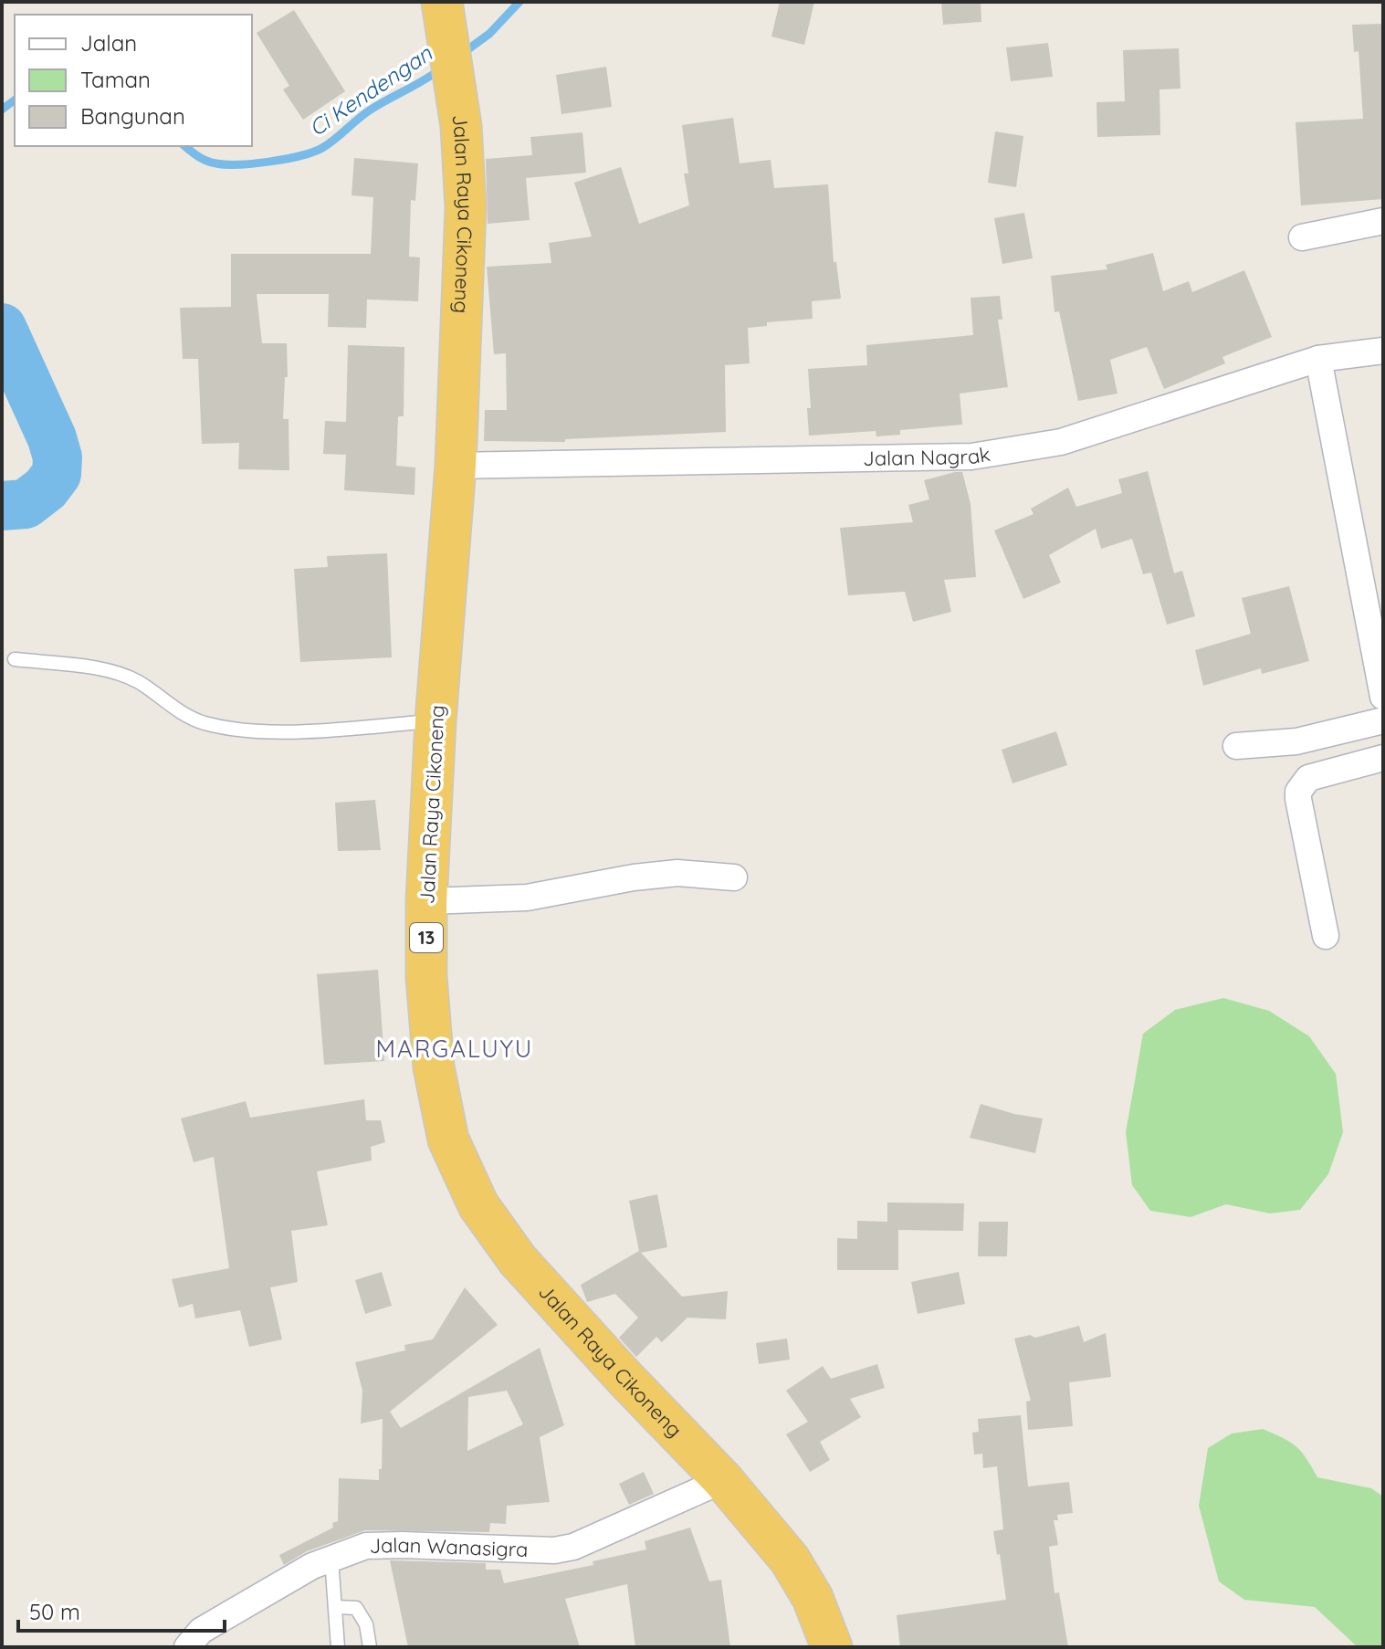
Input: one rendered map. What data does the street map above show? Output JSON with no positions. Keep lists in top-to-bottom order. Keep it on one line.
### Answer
{"streets":{"highway":["Jalan Raya Cikoneng","13"],"street":["Jalan Nagrak","Jalan Wanasigra"]},"crossings":[["Jalan Raya Cikoneng","Jalan Nagrak"],["Jalan Raya Cikoneng","Jalan Wanasigra"]],"districts":["MARGALUYU"],"water":["Ci Kendengan"],"legend":["Jalan","Taman","Bangunan"],"scale_bar":"50 m"}
